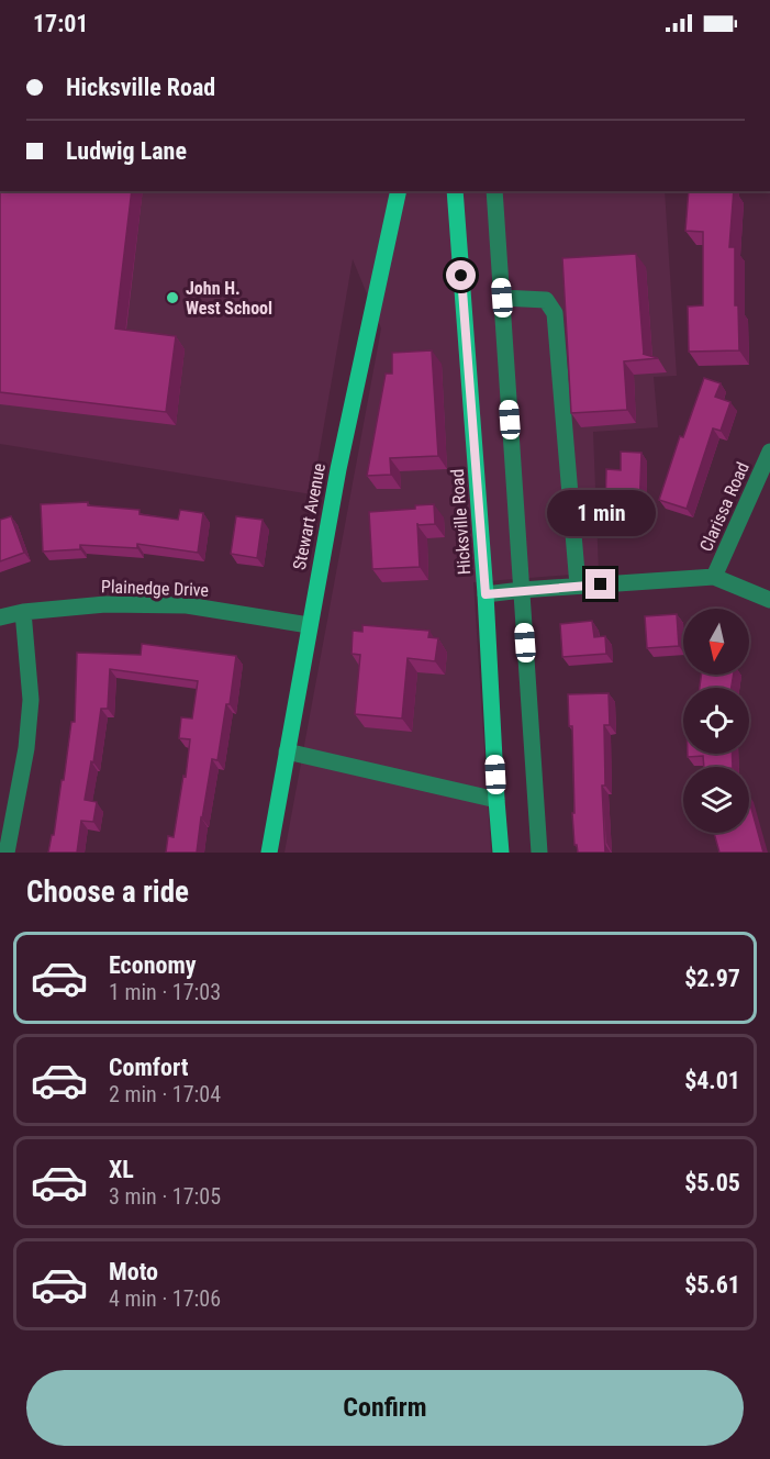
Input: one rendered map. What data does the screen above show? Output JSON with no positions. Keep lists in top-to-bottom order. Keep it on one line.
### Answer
{"streets":{"main road":["Stewart Avenue","Hicksville Road"],"street":["Clarissa Road","Plainedge Drive"]},"crossings":[["Stewart Avenue","Plainedge Drive"]],"places":["John H. West School"],"north":"bottom","page":{"status":"17:01","banner":["Hicksville Road","Ludwig Lane"],"bubble":"1 min","heading":"Choose a ride","list":[{"name":"Economy","note":"1 min · 17:03","value":"$2.97"},{"name":"Comfort","note":"2 min · 17:04","value":"$4.01"},{"name":"XL","note":"3 min · 17:05","value":"$5.05"},{"name":"Moto","note":"4 min · 17:06","value":"$5.61"}],"buttons":"Confirm"}}
